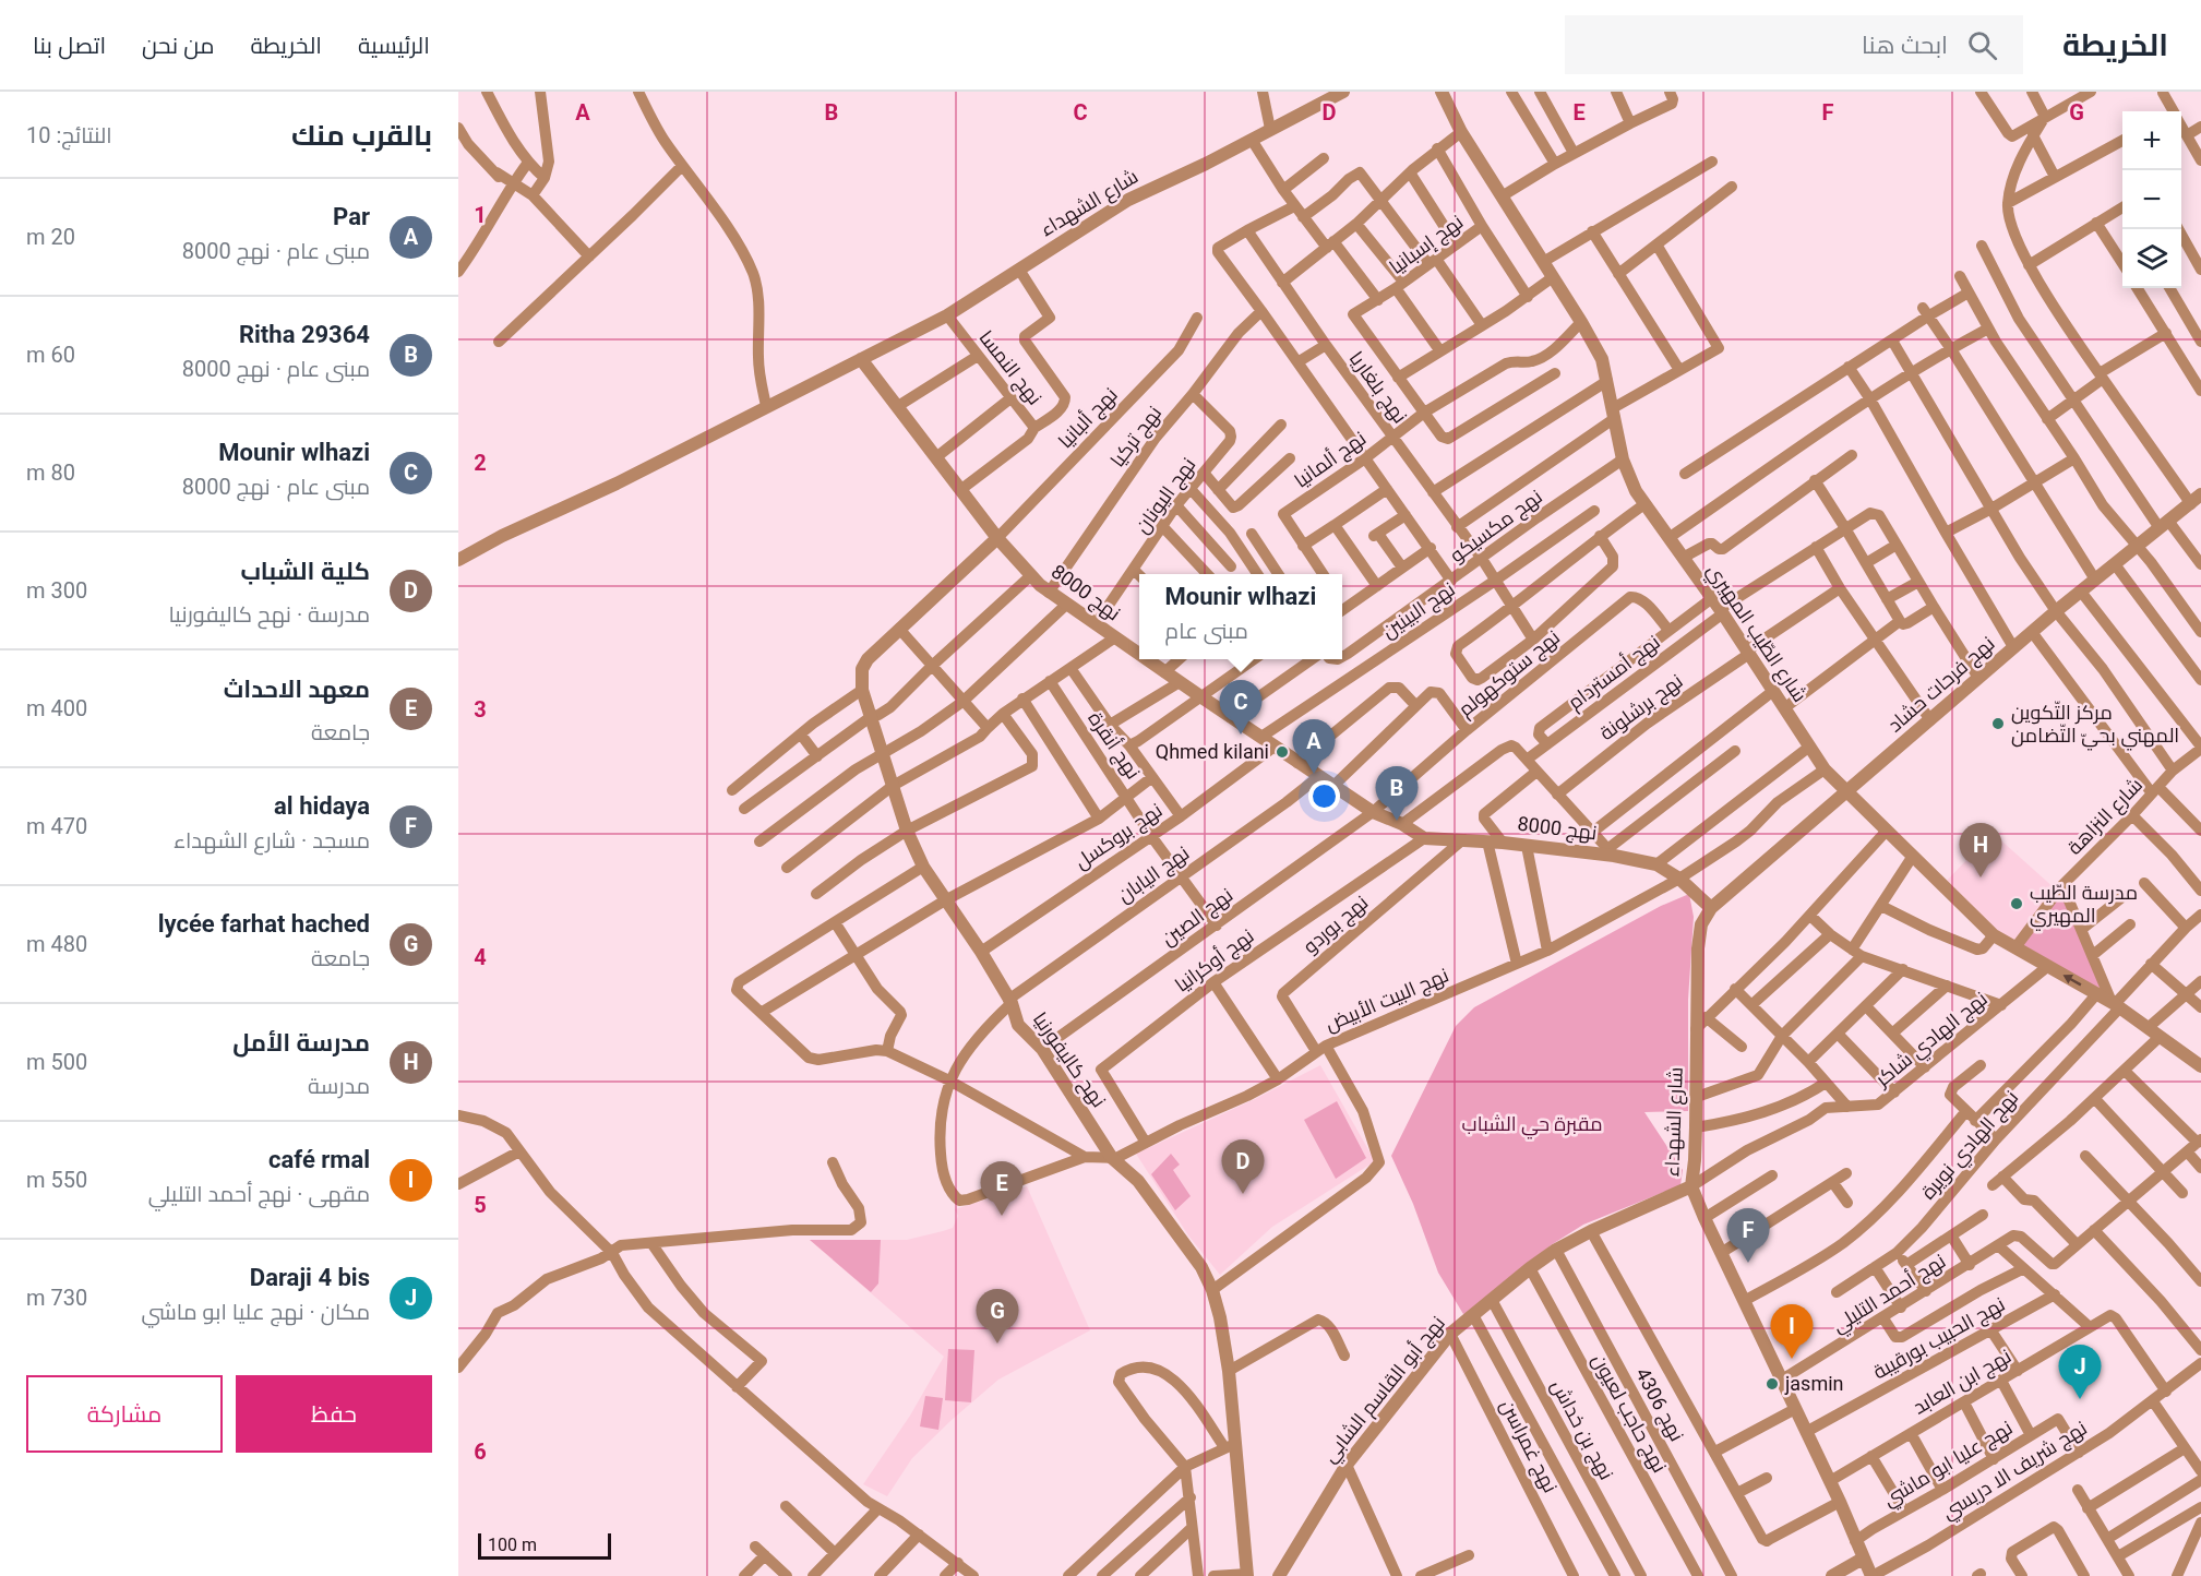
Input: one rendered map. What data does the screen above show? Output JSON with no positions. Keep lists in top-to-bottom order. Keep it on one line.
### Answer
{"streets":{"street":["شارع الشهداء","نهج إسبانيا","نهج النمسا","نهج بلغاريا","نهج ألبانيا","نهج تركيا","نهج ألمانيا","نهج اليونان","نهج مكسيكو","نهج 8000","نهج البينين","شارع الطّيب المهيري","نهج أمستردام","نهج ستوكهولم","نهج فرحات حشاد","نهج برشلونة","نهج أنقرة","شارع النزاهة","نهج بروكسل","نهج اليابان","نهج الصين","نهج بوردو","نهج أوكرانيا","نهج البيت الأبيض","نهج الهادي شاكر","نهح كاليفورنيا","نهج الهادي نويرة","نهج أحمد التليلي","نهج الحبيب بورقيبة","نهج ابن العابد","نهج أبو القاسم الشابي","نهج 4306","نهج حاجب لعيون","نهج بن خداش","نهج غمراسن","نهج عليا ابو ماشي","نهج شريف الا دريسي"]},"crossings":[["شارع الشهداء","نهج النمسا"],["شارع الشهداء","نهج 8000"],["شارع الشهداء","نهج فرحات حشاد"],["شارع الشهداء","نهج الهادي شاكر"],["شارع الشهداء","نهج أحمد التليلي"],["شارع الشهداء","نهج الحبيب بورقيبة"],["شارع الشهداء","نهج ابن العابد"],["شارع الشهداء","نهج أبو القاسم الشابي"],["شارع الشهداء","نهج عليا ابو ماشي"],["شارع الشهداء","نهج شريف الا دريسي"],["نهج النمسا","نهج 8000"],["نهج بلغاريا","نهج ألمانيا"],["نهج بلغاريا","نهج مكسيكو"],["نهج بلغاريا","نهج البينين"],["نهج ألبانيا","نهج 8000"],["نهج تركيا","نهج اليونان"],["نهج تركيا","نهج 8000"],["نهج ألمانيا","شارع الطّيب المهيري"],["نهج اليونان","نهج 8000"],["نهج مكسيكو","شارع الطّيب المهيري"],["نهج 8000","نهج البينين"],["نهج 8000","نهج ستوكهولم"],["نهج 8000","نهج فرحات حشاد"],["نهج 8000","نهج بروكسل"],["نهج 8000","نهج اليابان"],["نهج 8000","نهج الصين"],["نهج 8000","نهج بوردو"],["نهج 8000","نهج أوكرانيا"],["نهج 8000","نهج البيت الأبيض"],["شارع الطّيب المهيري","نهج أمستردام"],["شارع الطّيب المهيري","نهج فرحات حشاد"],["شارع الطّيب المهيري","نهج برشلونة"],["شارع الطّيب المهيري","شارع النزاهة"],["شارع الطّيب المهيري","نهج البيت الأبيض"],["شارع الطّيب المهيري","نهج الهادي شاكر"],["شارع الطّيب المهيري","نهج الهادي نويرة"],["نهج ستوكهولم","نهج الصين"],["نهج أنقرة","نهج بروكسل"],["نهج أنقرة","نهج اليابان"],["نهج أنقرة","نهج الصين"],["نهج بروكسل","نهح كاليفورنيا"],["نهج اليابان","نهح كاليفورنيا"],["نهج الصين","نهح كاليفورنيا"],["نهج بوردو","نهج البيت الأبيض"],["نهج أوكرانيا","نهج البيت الأبيض"],["نهج البيت الأبيض","نهح كاليفورنيا"],["نهج الهادي شاكر","نهج أبو القاسم الشابي"],["نهج ابن العابد","نهج شريف الا دريسي"],["نهج أبو القاسم الشابي","نهج 4306"],["نهج أبو القاسم الشابي","نهج حاجب لعيون"],["نهج أبو القاسم الشابي","نهج بن خداش"],["نهج أبو القاسم الشابي","نهج غمراسن"],["نهج عليا ابو ماشي","نهج شريف الا دريسي"]],"parks":["مقبرة حي الشباب"],"places":["مركز التّكوين المهني بحيّ التّضامن","Qhmed kilani","مدرسة الطّيب المهيري","jasmin"],"scale_bar":"100 m","page":{"header":"الخريطة","search":"ابحث هنا","nav":["الرئيسية","الخريطة","من نحن","اتصل بنا"],"heading":["بالقرب منك","النتائج: 10"],"map_buttons":["+","−"],"list":[{"mark":"A","name":"Par","note":"مبنى عام · نهج 8000","value":"20 m"},{"mark":"B","name":"Ritha 29364","note":"مبنى عام · نهج 8000","value":"60 m"},{"mark":"C","name":"Mounir wlhazi","note":"مبنى عام · نهج 8000","value":"80 m"},{"mark":"D","name":"كلية الشباب","note":"مدرسة · نهح كاليفورنيا","value":"300 m"},{"mark":"E","name":"معهد الاحداث","note":"جامعة","value":"400 m"},{"mark":"F","name":"al hidaya","note":"مسجد · شارع الشهداء","value":"470 m"},{"mark":"G","name":"lycée farhat hached","note":"جامعة","value":"480 m"},{"mark":"H","name":"مدرسة الأمل","note":"مدرسة","value":"500 m"},{"mark":"I","name":"café rmal","note":"مقهى · نهج أحمد التليلي","value":"550 m"},{"mark":"J","name":"Daraji 4 bis","note":"مكان · نهج عليا ابو ماشي","value":"730 m"}],"popup":["Mounir wlhazi","مبنى عام"],"pins":["C","A","B","H","D","E","F","G","I","J"],"buttons":["حفظ","مشاركة"],"scale":"100 m"},"grid":{"columns":["A","B","C","D","E","F","G"],"rows":["1","2","3","4","5","6"]}}
